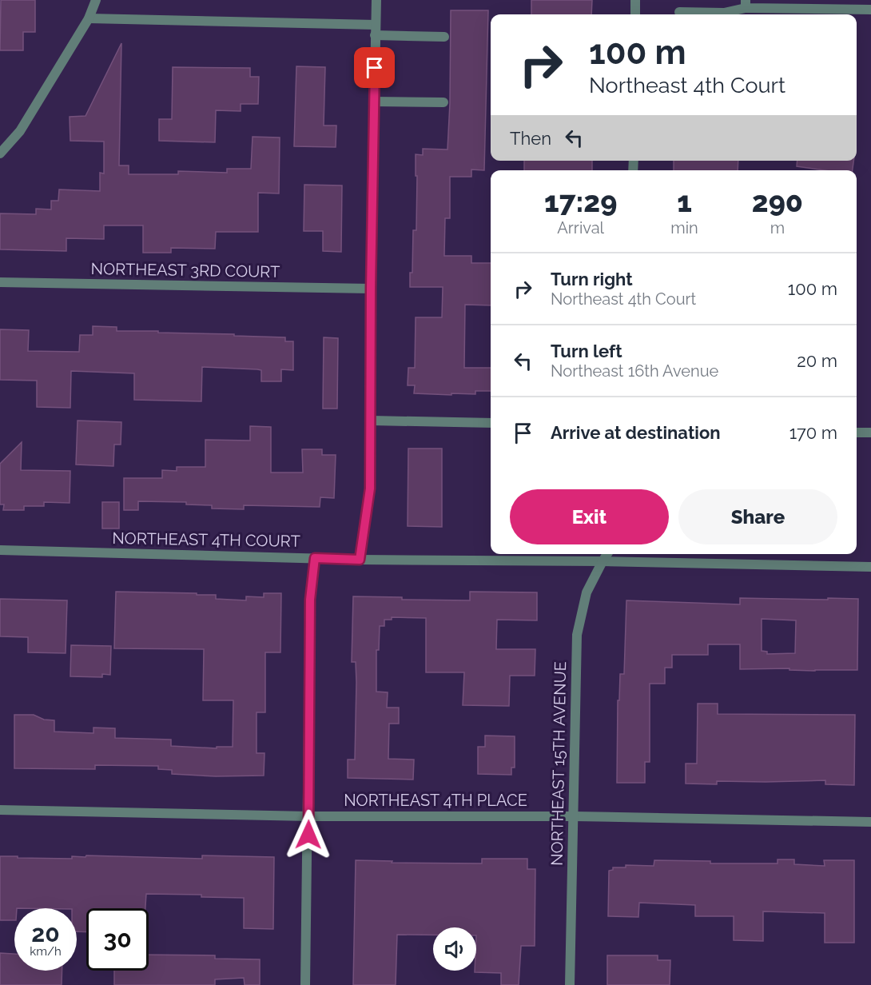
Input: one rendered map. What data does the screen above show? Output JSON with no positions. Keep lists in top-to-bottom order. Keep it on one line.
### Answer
{"streets":{"street":["NORTHEAST 3RD COURT","NORTHEAST 4TH COURT","NORTHEAST 15TH AVENUE","NORTHEAST 4TH PLACE"]},"crossings":[["NORTHEAST 4TH COURT","NORTHEAST 15TH AVENUE"],["NORTHEAST 15TH AVENUE","NORTHEAST 4TH PLACE"]],"page":{"turn":["100 m","Northeast 4th Court"],"then":"Then","eta":["17:29","Arrival","1","min","290","m"],"list":[{"name":"Turn right","note":"Northeast 4th Court","value":"100 m"},{"name":"Turn left","note":"Northeast 16th Avenue","value":"20 m"},{"name":"Arrive at destination","value":"170 m"}],"buttons":["Exit","Share"],"speed":"20 km/h","limit":"30"}}
